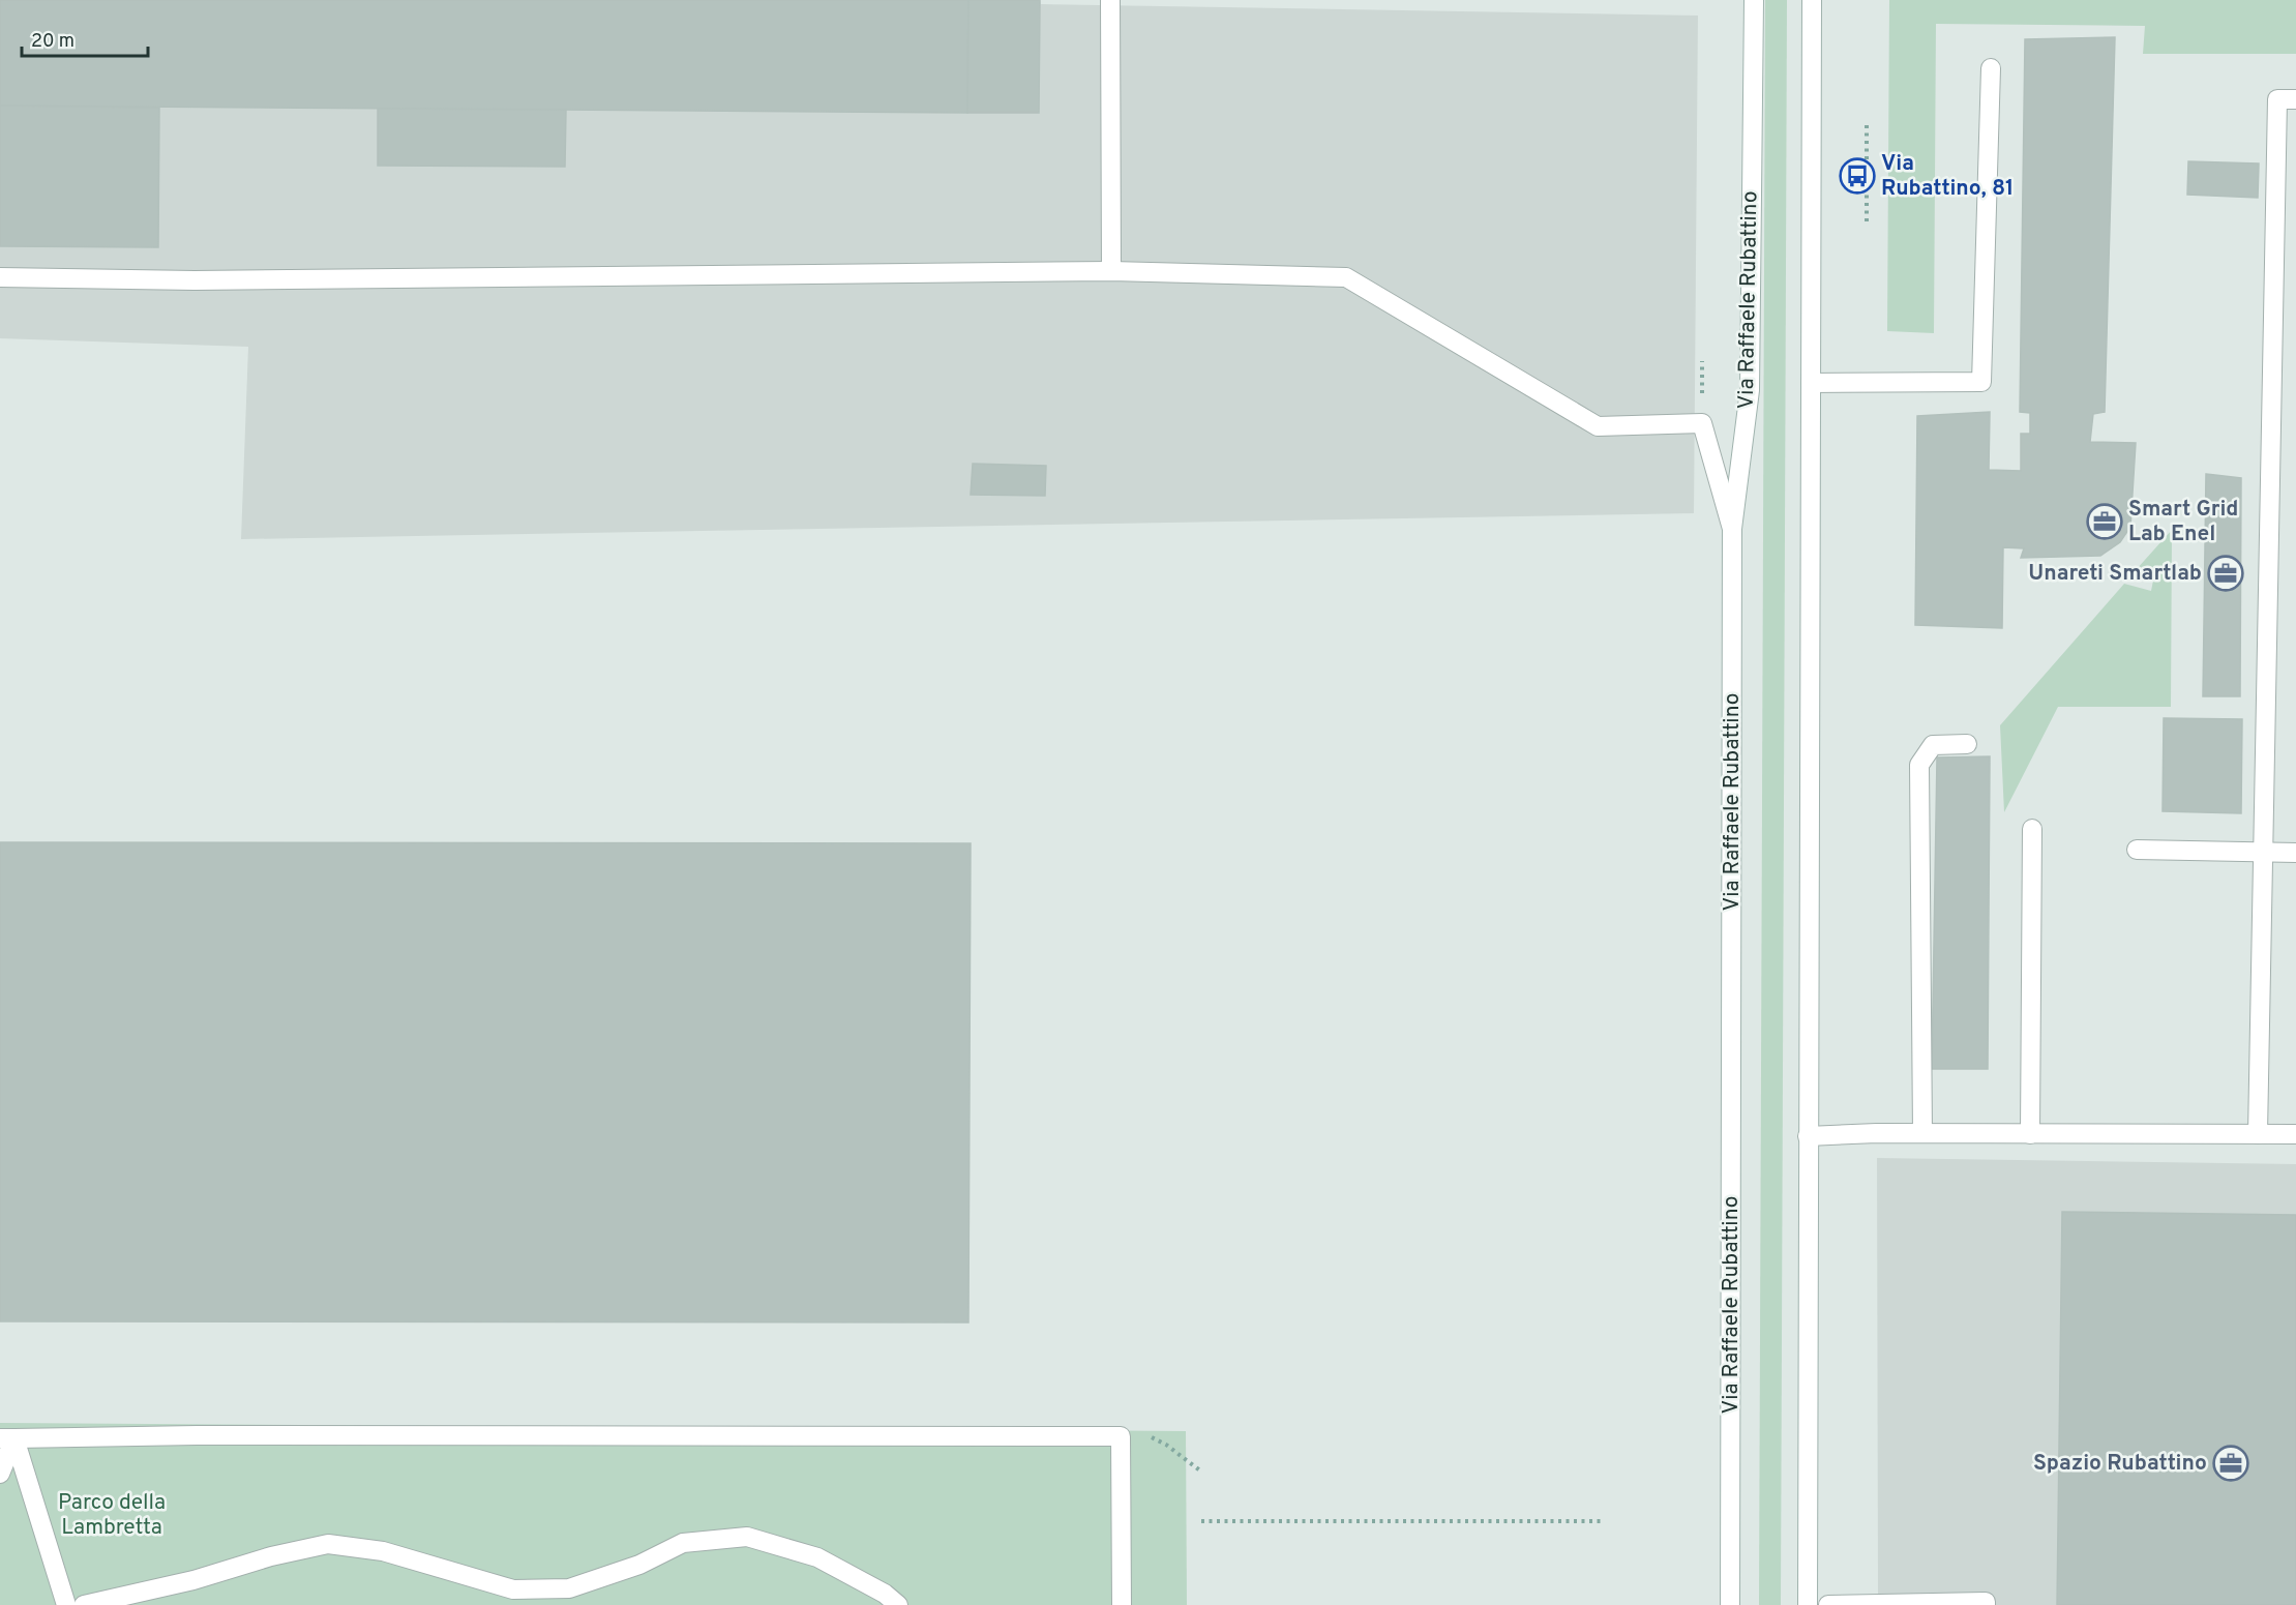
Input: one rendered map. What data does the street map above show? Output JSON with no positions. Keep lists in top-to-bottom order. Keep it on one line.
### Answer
{"streets":{"street":["Via Raffaele Rubattino"]},"parks":["Parco della Lambretta"],"places":{"bus stop":["Via Rubattino, 81"],"office":["Smart Grid Lab Enel","Unareti Smartlab","Spazio Rubattino"]},"scale_bar":"20 m"}
